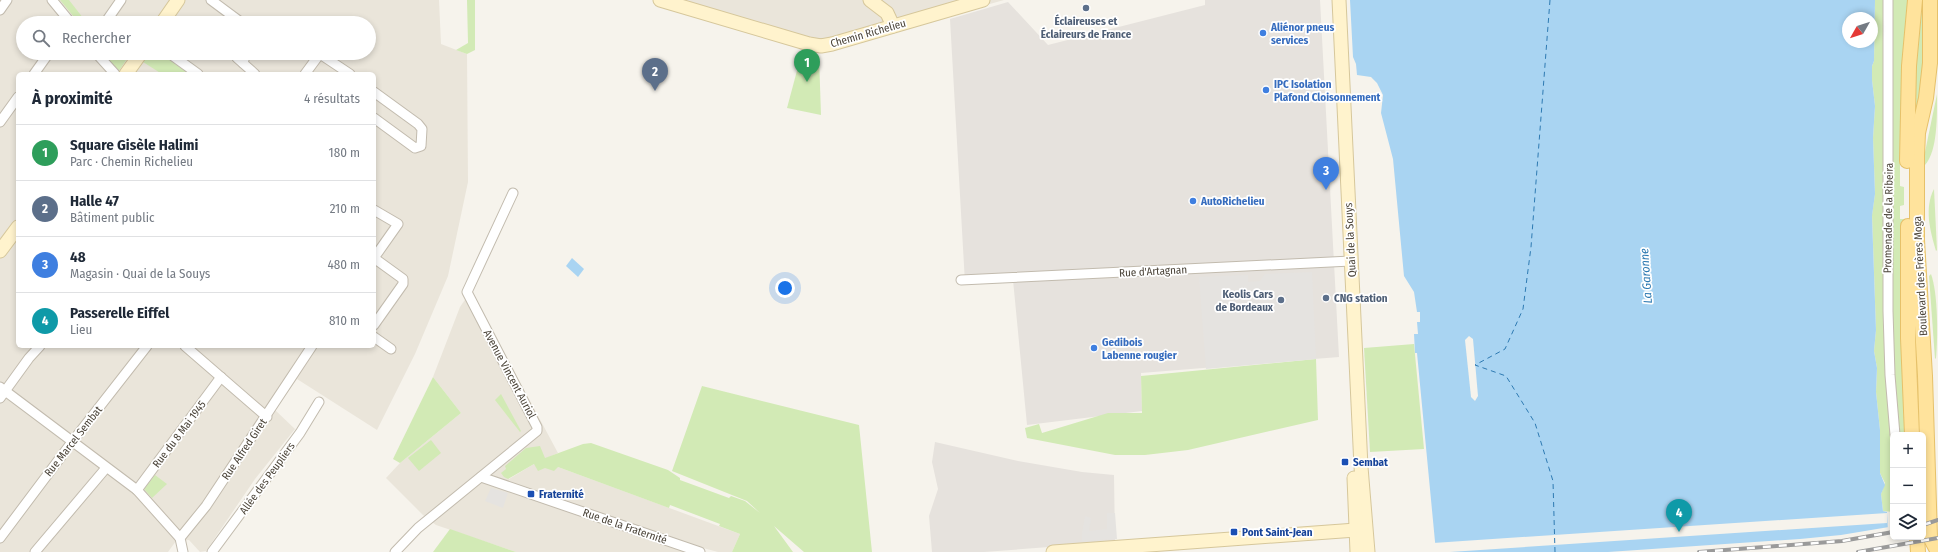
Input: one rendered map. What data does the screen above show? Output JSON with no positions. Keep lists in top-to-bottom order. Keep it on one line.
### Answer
{"streets":{"main road":["Chemin Richelieu","Quai de la Souys","Boulevard des Frères Moga"],"street":["Promenade de la Ribeira","Rue d'Artagnan","Avenue Vincent Auriol","Rue du 8 Mai 1945","Rue Marcel Sembat","Rue Alfred Giret","Allée des Peupliers","Rue de la Fraternité"]},"crossings":[["Quai de la Souys","Rue d'Artagnan"],["Avenue Vincent Auriol","Rue de la Fraternité"]],"water":["La Garonne"],"places":{"other":["Éclaireuses et Éclaireurs de France","Aliénor pneus services","IPC Isolation Plafond Cloisonnement","AutoRichelieu","CNG station","Keolis Cars de Bordeaux","Gedibois Labenne rougier"],"transit":["Sembat","Fraternité","Pont Saint-Jean"]},"north":"bottom left","page":{"search":"Rechercher","pins":["1","2","3","4"],"heading":["À proximité","4 résultats"],"list":[{"mark":"1","name":"Square Gisèle Halimi","note":"Parc · Chemin Richelieu","value":"180 m"},{"mark":"2","name":"Halle 47","note":"Bâtiment public","value":"210 m"},{"mark":"3","name":"48","note":"Magasin · Quai de la Souys","value":"480 m"},{"mark":"4","name":"Passerelle Eiffel","note":"Lieu","value":"810 m"}],"map_buttons":["+","−"]}}
